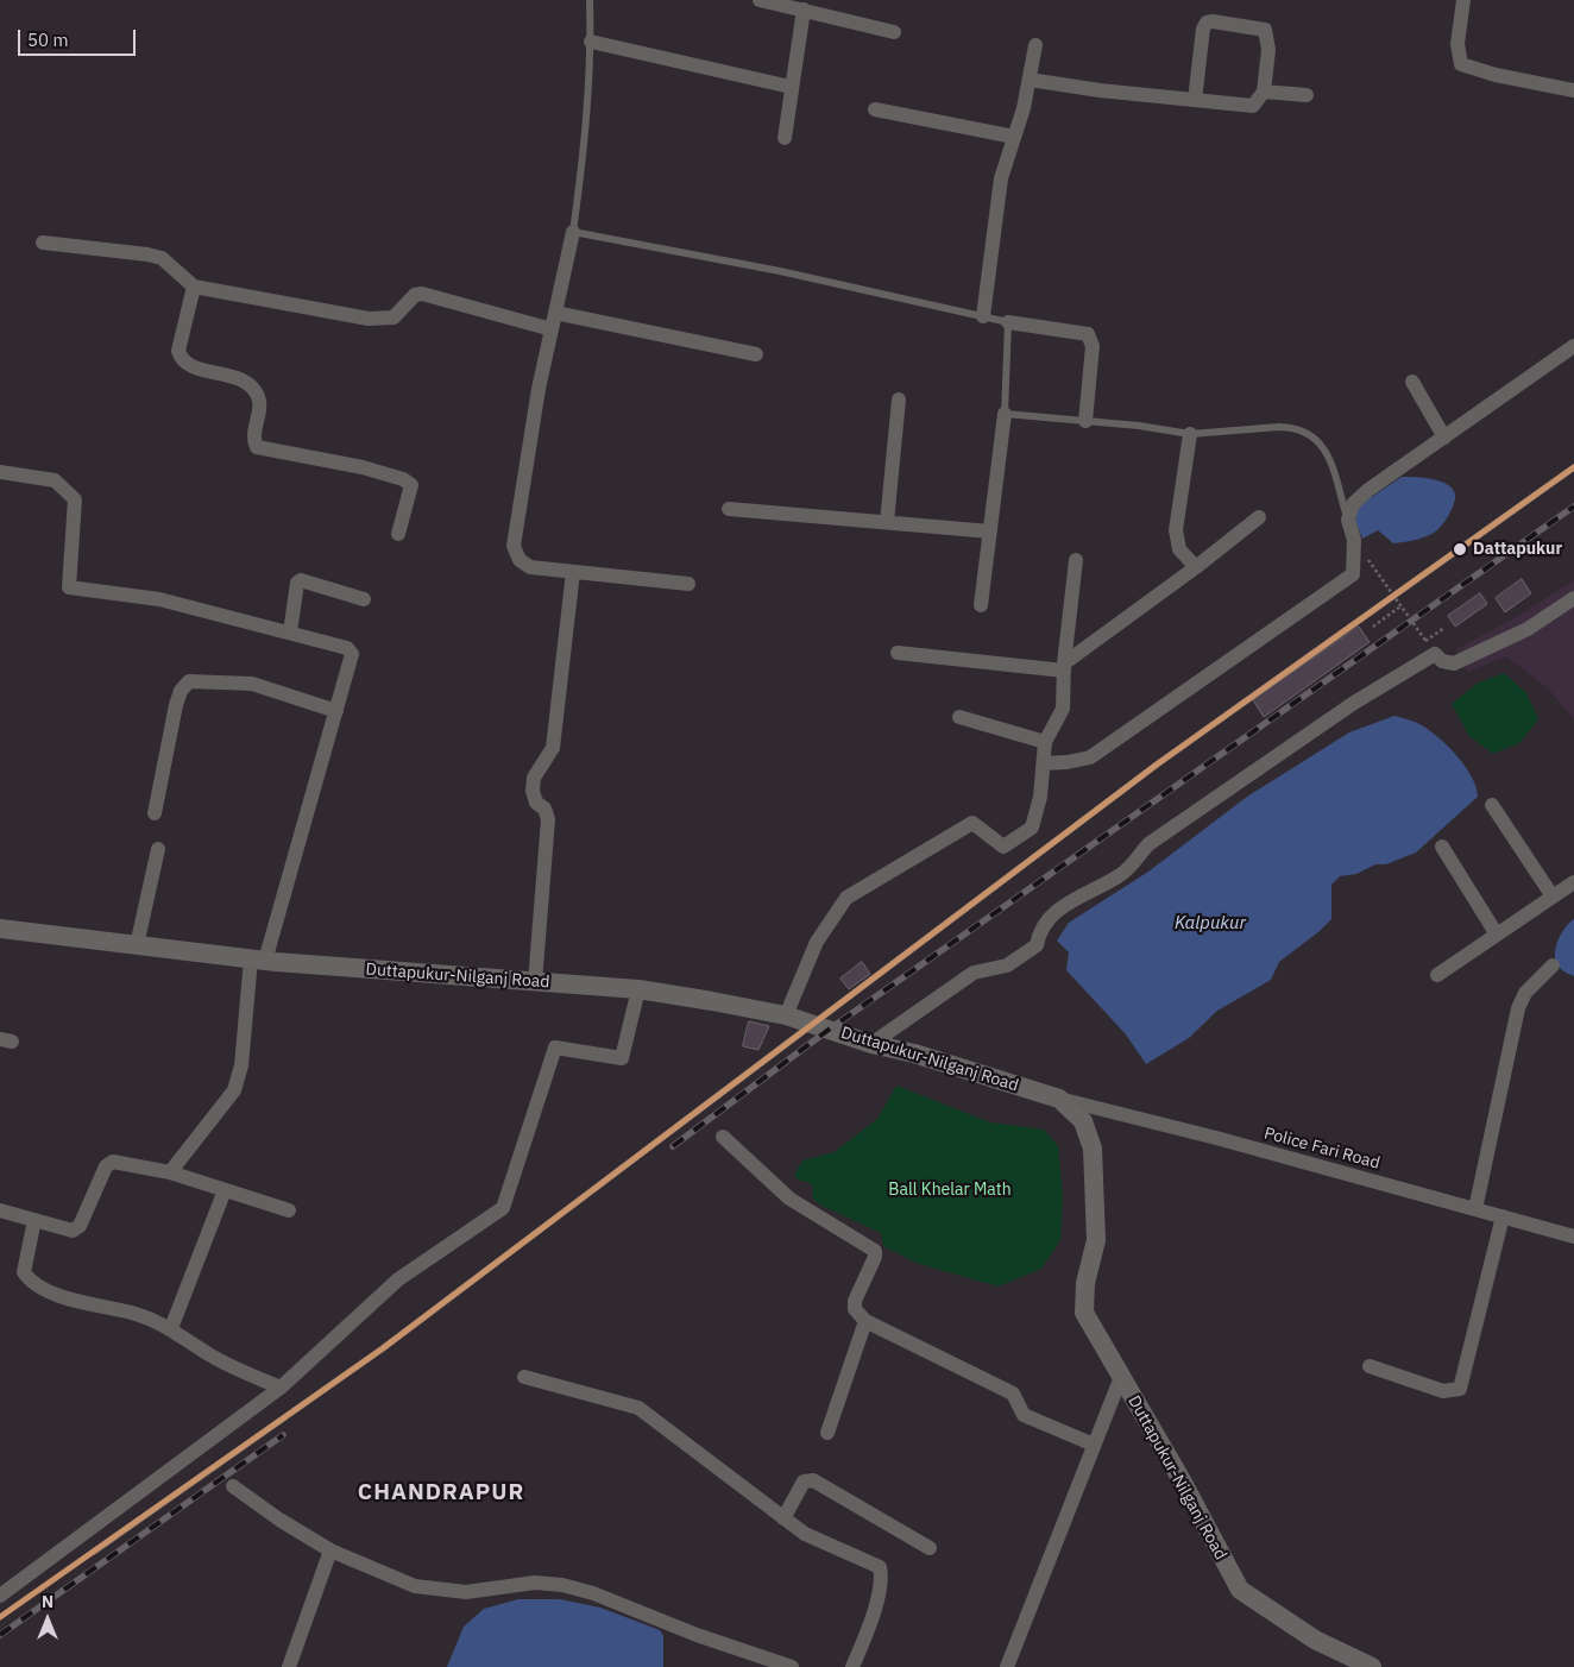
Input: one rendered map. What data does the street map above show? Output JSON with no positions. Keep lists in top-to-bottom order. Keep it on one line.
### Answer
{"streets":{"main road":["Duttapukur-Nilganj Road"],"street":["Police Fari Road"]},"crossings":[["Duttapukur-Nilganj Road","Police Fari Road"]],"districts":["CHANDRAPUR"],"water":["Kalpukur"],"parks":["Ball Khelar Math"],"places":["Dattapukur"],"scale_bar":"50 m","north":"top"}
